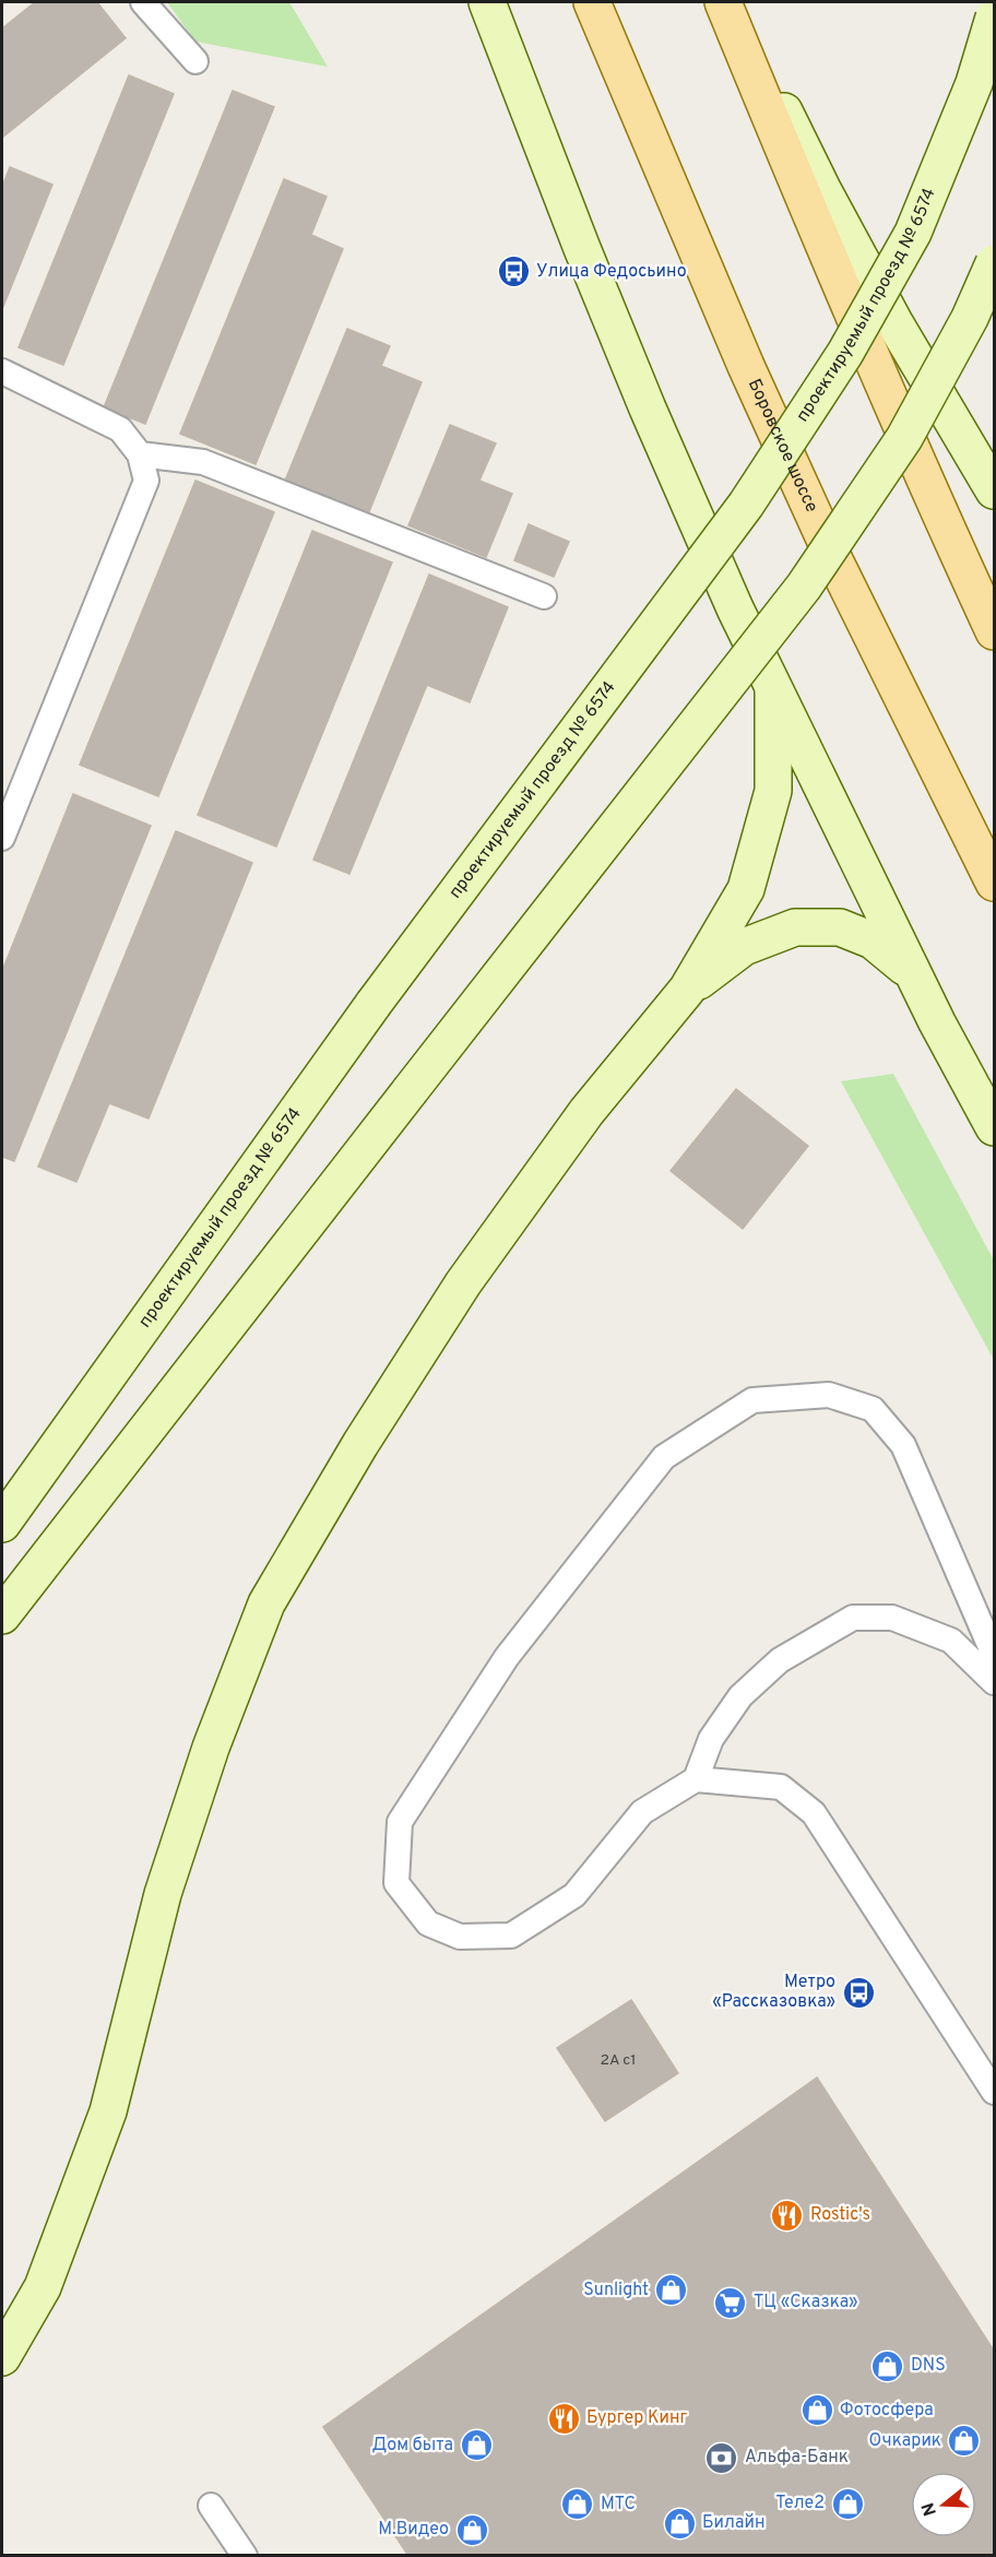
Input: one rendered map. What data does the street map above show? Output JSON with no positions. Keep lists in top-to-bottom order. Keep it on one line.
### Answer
{"streets":{"main road":["проектируемый проезд № 6574","Боровское шоссе"]},"places":{"bus stop":["Улица Федосьино","Метро «Рассказовка»"],"restaurant":["Rostic's","Бургер Кинг"],"shop":["Sunlight","DNS","Фотосфера","Очкарик","Дом быта","Теле2","МТС","Билайн","М.Видео"],"supermarket":["ТЦ «Сказка»"],"bank":["Альфа-Банк"]},"house_numbers":["2А с1"],"north":"left"}
